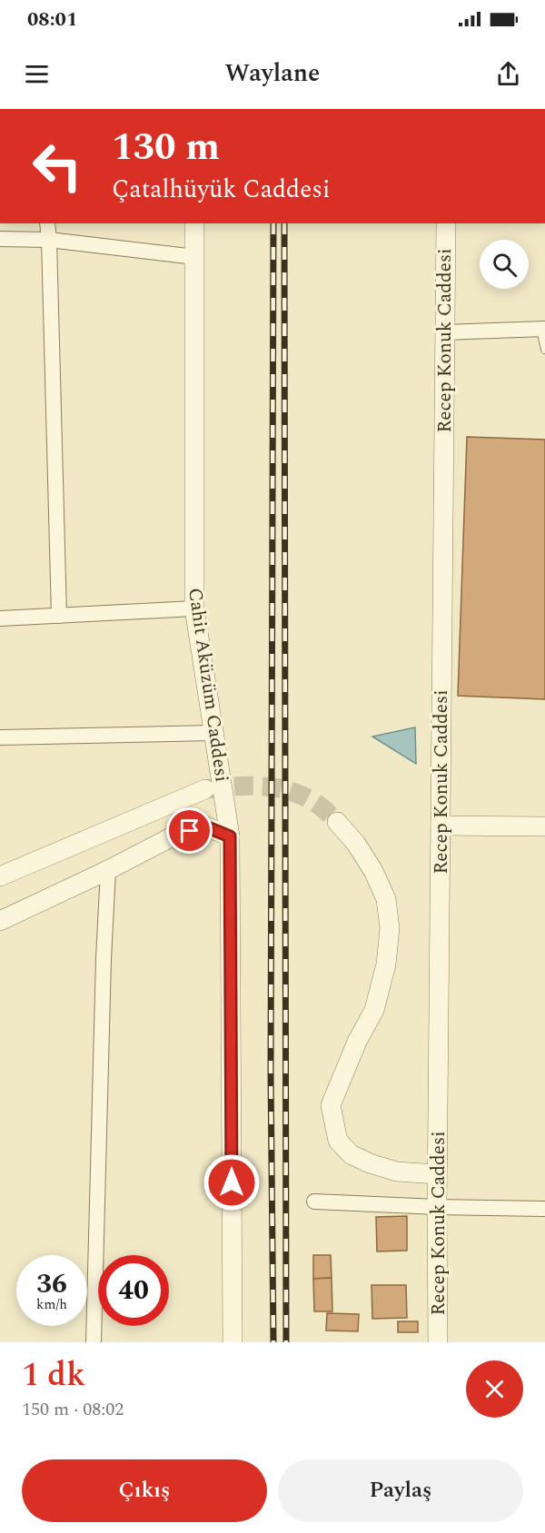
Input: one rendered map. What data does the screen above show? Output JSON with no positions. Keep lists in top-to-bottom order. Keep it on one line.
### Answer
{"streets":{"street":["Recep Konuk Caddesi","Cahit Aküzüm Caddesi"]},"page":{"status":"08:01","header":"Waylane","turn":["130 m","Çatalhüyük Caddesi"],"speed":"36 km/h","limit":"40","heading":["1 dk","150 m · 08:02"],"buttons":["Çıkış","Paylaş"]}}
